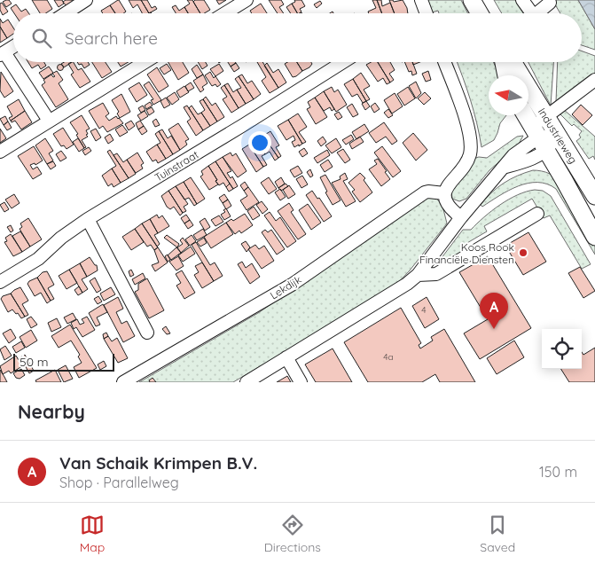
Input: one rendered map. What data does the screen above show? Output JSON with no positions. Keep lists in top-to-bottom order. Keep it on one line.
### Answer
{"streets":{"street":["Industrieweg","Tuinstraat","Lekdijk"]},"places":["Koos Rook Financiële Diensten"],"house_numbers":["4","4a"],"scale_bar":"50 m","north":"left","page":{"search":"Search here","pins":"A","scale":"50 m","heading":"Nearby","list":[{"mark":"A","name":"Van Schaik Krimpen B.V.","note":"Shop · Parallelweg","value":"150 m"}],"nav":["Map","Directions","Saved"]}}
